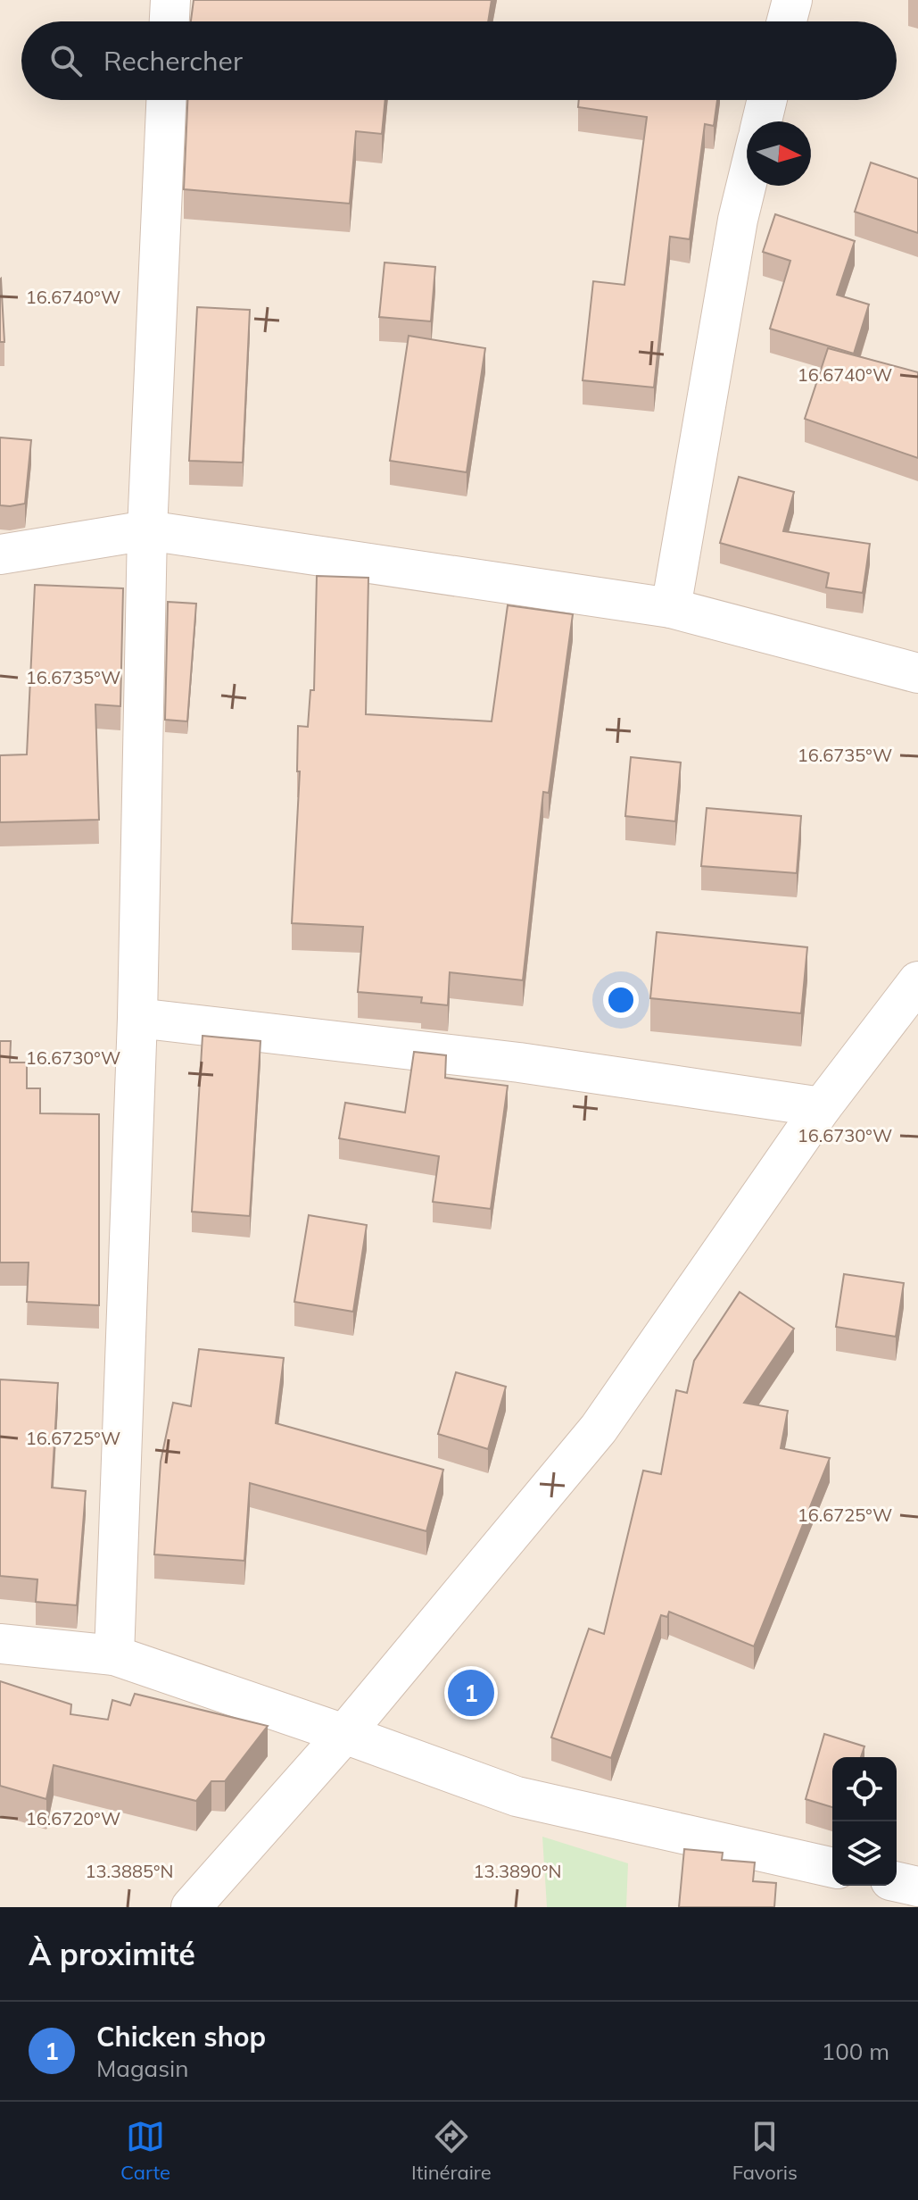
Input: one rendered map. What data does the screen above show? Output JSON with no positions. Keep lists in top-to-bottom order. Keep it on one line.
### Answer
{"north":"right","page":{"search":"Rechercher","pins":"1","heading":"À proximité","list":[{"mark":"1","name":"Chicken shop","note":"Magasin","value":"100 m"}],"nav":["Carte","Itinéraire","Favoris"]},"coordinates":["16.6740°W","16.6735°W","16.6730°W","16.6725°W","16.6720°W","13.3885°N","13.3890°N"]}
